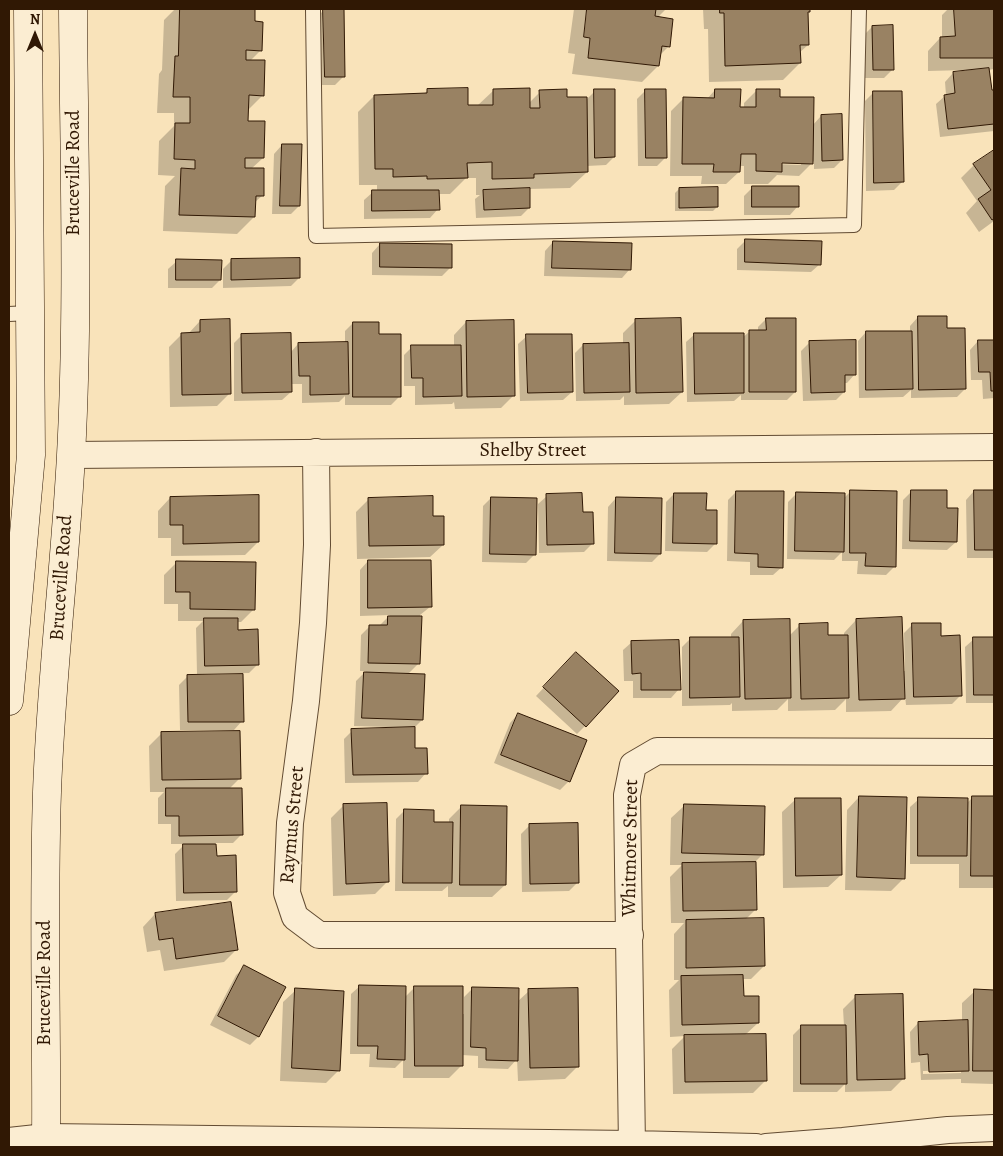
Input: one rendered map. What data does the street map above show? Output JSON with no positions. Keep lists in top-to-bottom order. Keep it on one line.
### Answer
{"streets":{"main road":["Bruceville Road"],"street":["Shelby Street","Raymus Street","Whitmore Street"]},"crossings":[["Bruceville Road","Shelby Street"],["Shelby Street","Raymus Street"],["Raymus Street","Whitmore Street"]],"north":"top"}
